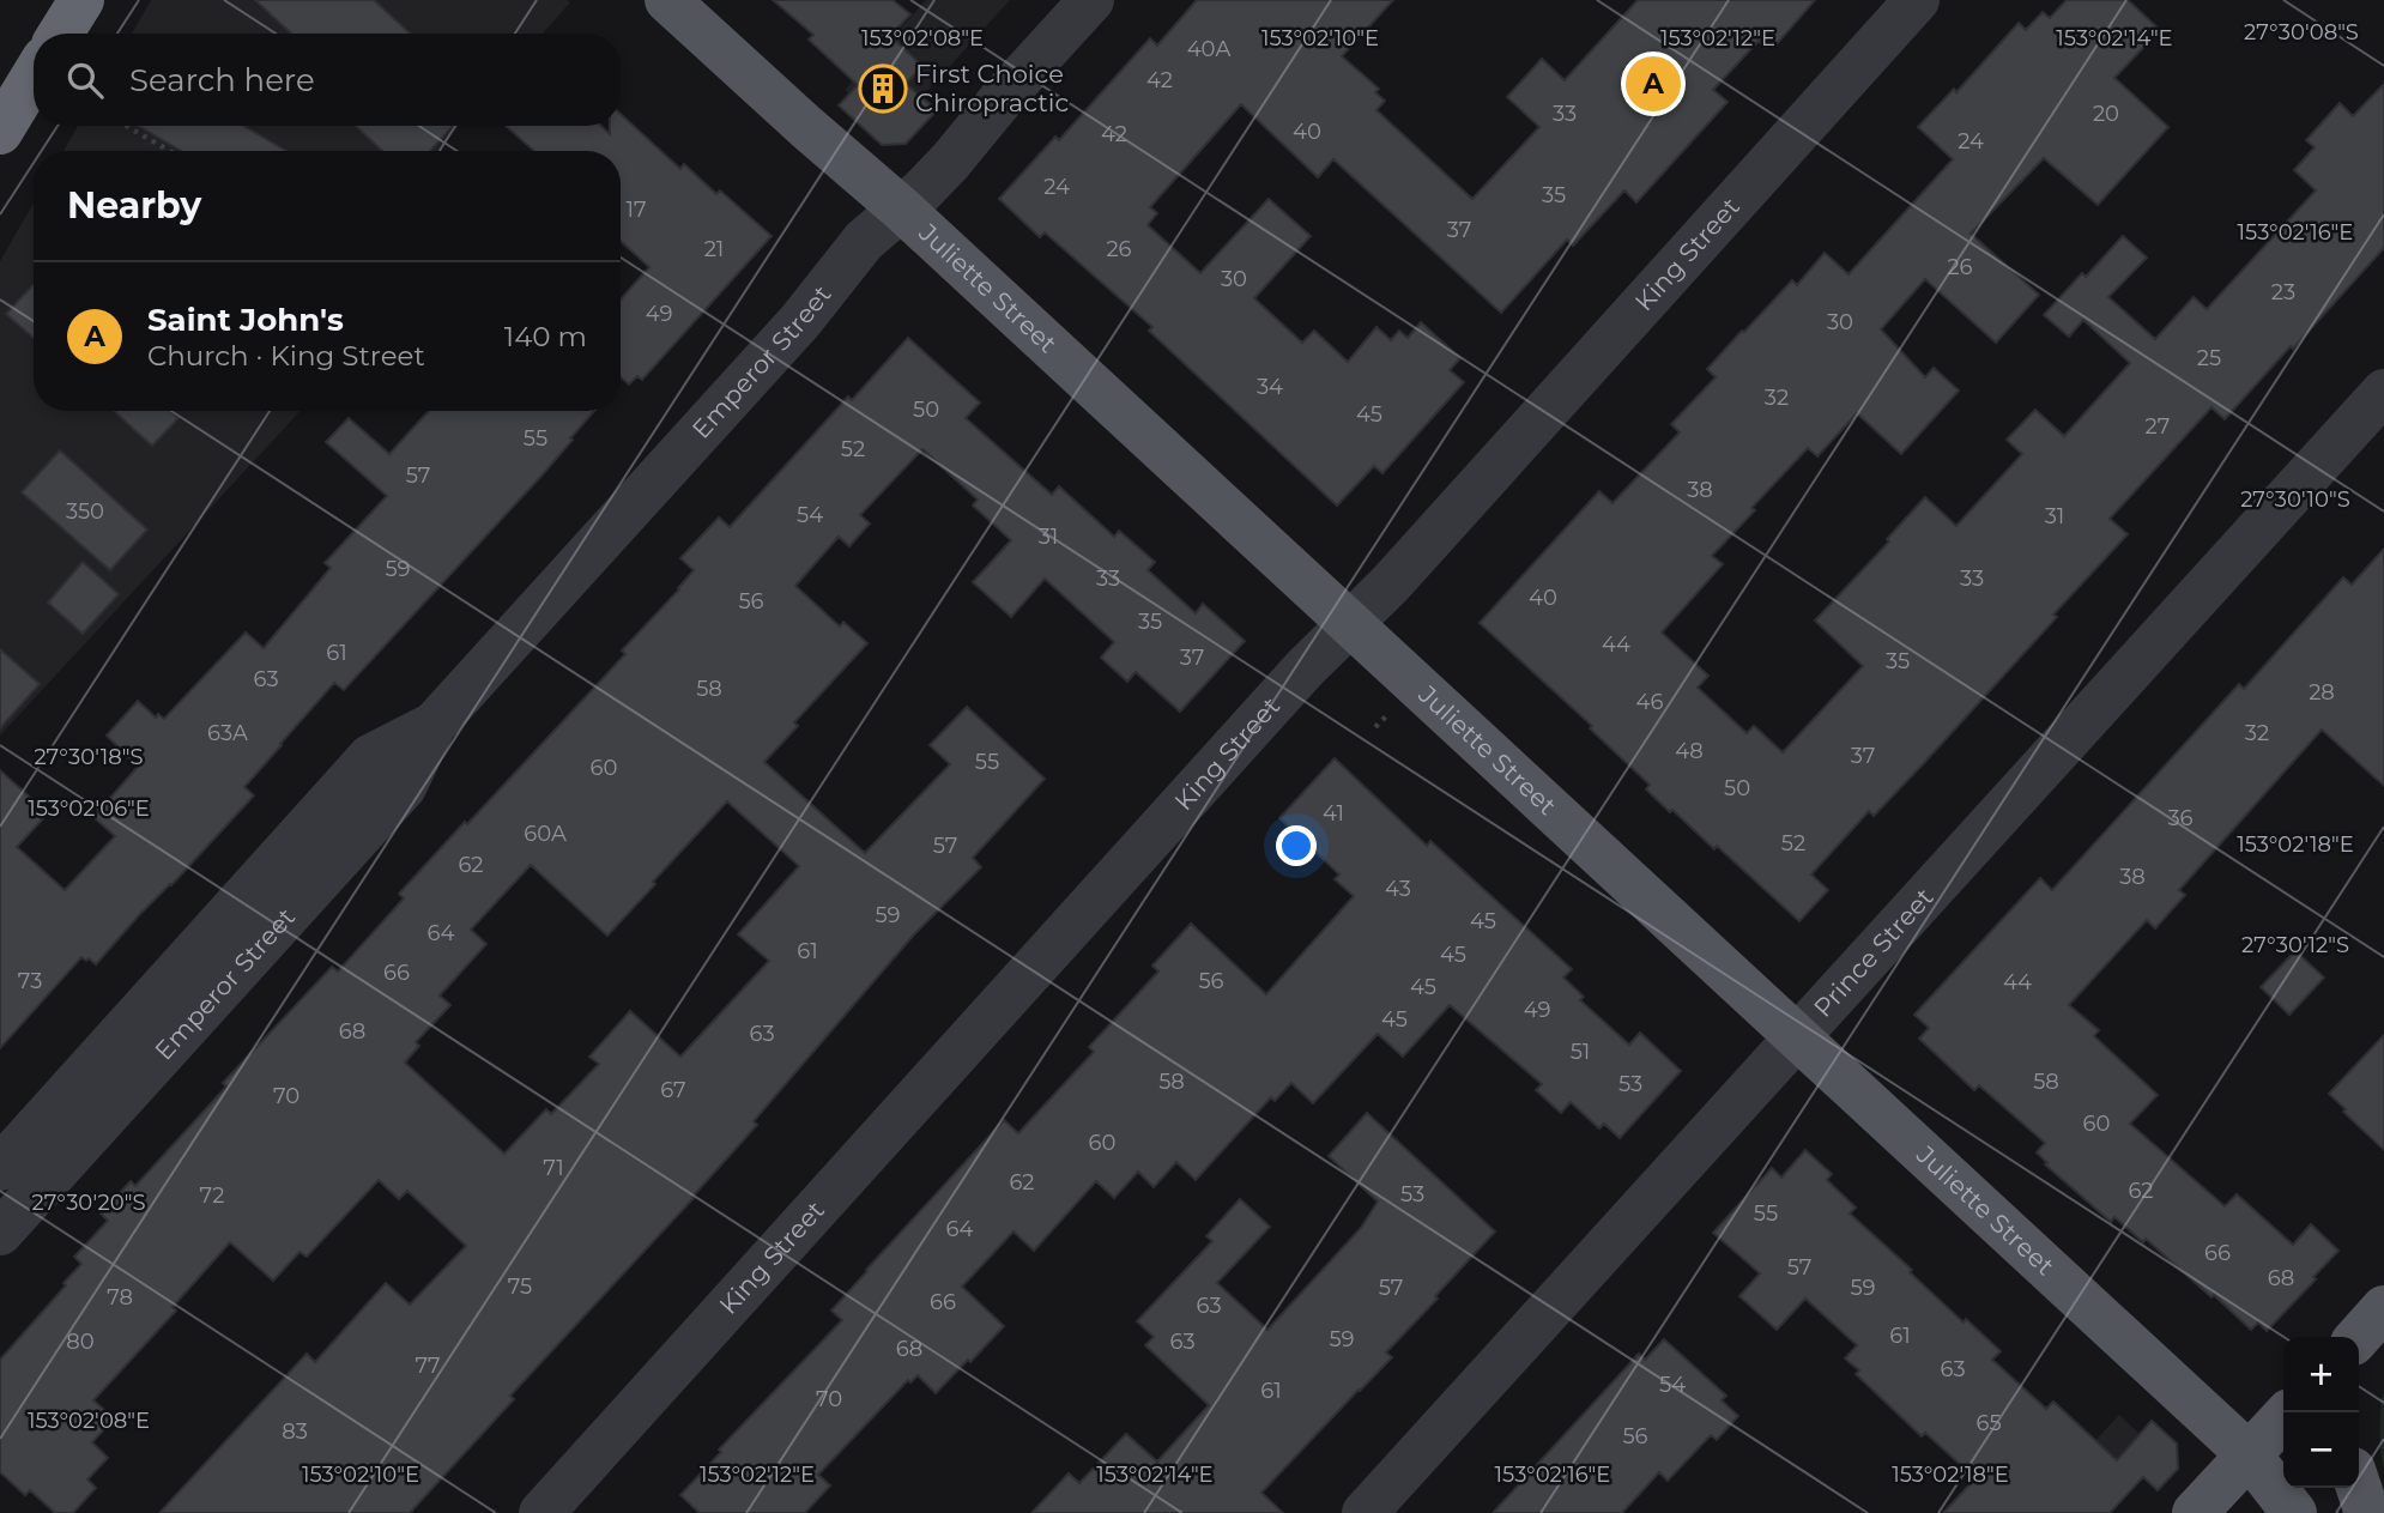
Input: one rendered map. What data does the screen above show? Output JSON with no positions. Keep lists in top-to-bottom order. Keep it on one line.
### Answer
{"streets":{"main road":["Juliette Street"],"street":["King Street","Emperor Street","Prince Street"]},"crossings":[["King Street","Juliette Street"],["Juliette Street","Emperor Street"],["Juliette Street","Prince Street"]],"places":{"building":["First Choice Chiropractic"]},"house_numbers":["40A","42","33","20","40","42","24","24","35","17","37","21","26","26","30","23","49","30","25","34","32","50","45","27","55","52","57","38","350","54","31","31","59","33","33","40","56","35","44","61","37","35","63","58","28","46","63A","32","48","37","55","60","50","41","36","60A","52","57","62","38","43","59","45","64","61","45","66","73","56","44","45","49","45","68","63","51","58","58","53","67","70","60","60","71","62","62","53","72","55","64","66","57","68","75","57","59","78","66","63","61","59","80","63","68","77","63","54","61","70","65","83","56"],"page":{"search":"Search here","pins":"A","heading":"Nearby","list":[{"mark":"A","name":"Saint John's","note":"Church · King Street","value":"140 m"}],"map_buttons":["+","−"]},"coordinates":["27°30'08\"S","153°02'08\"E","153°02'10\"E","153°02'12\"E","153°02'14\"E","153°02'16\"E","27°30'10\"S","27°30'18\"S","153°02'06\"E","153°02'18\"E","27°30'12\"S","27°30'20\"S"]}
